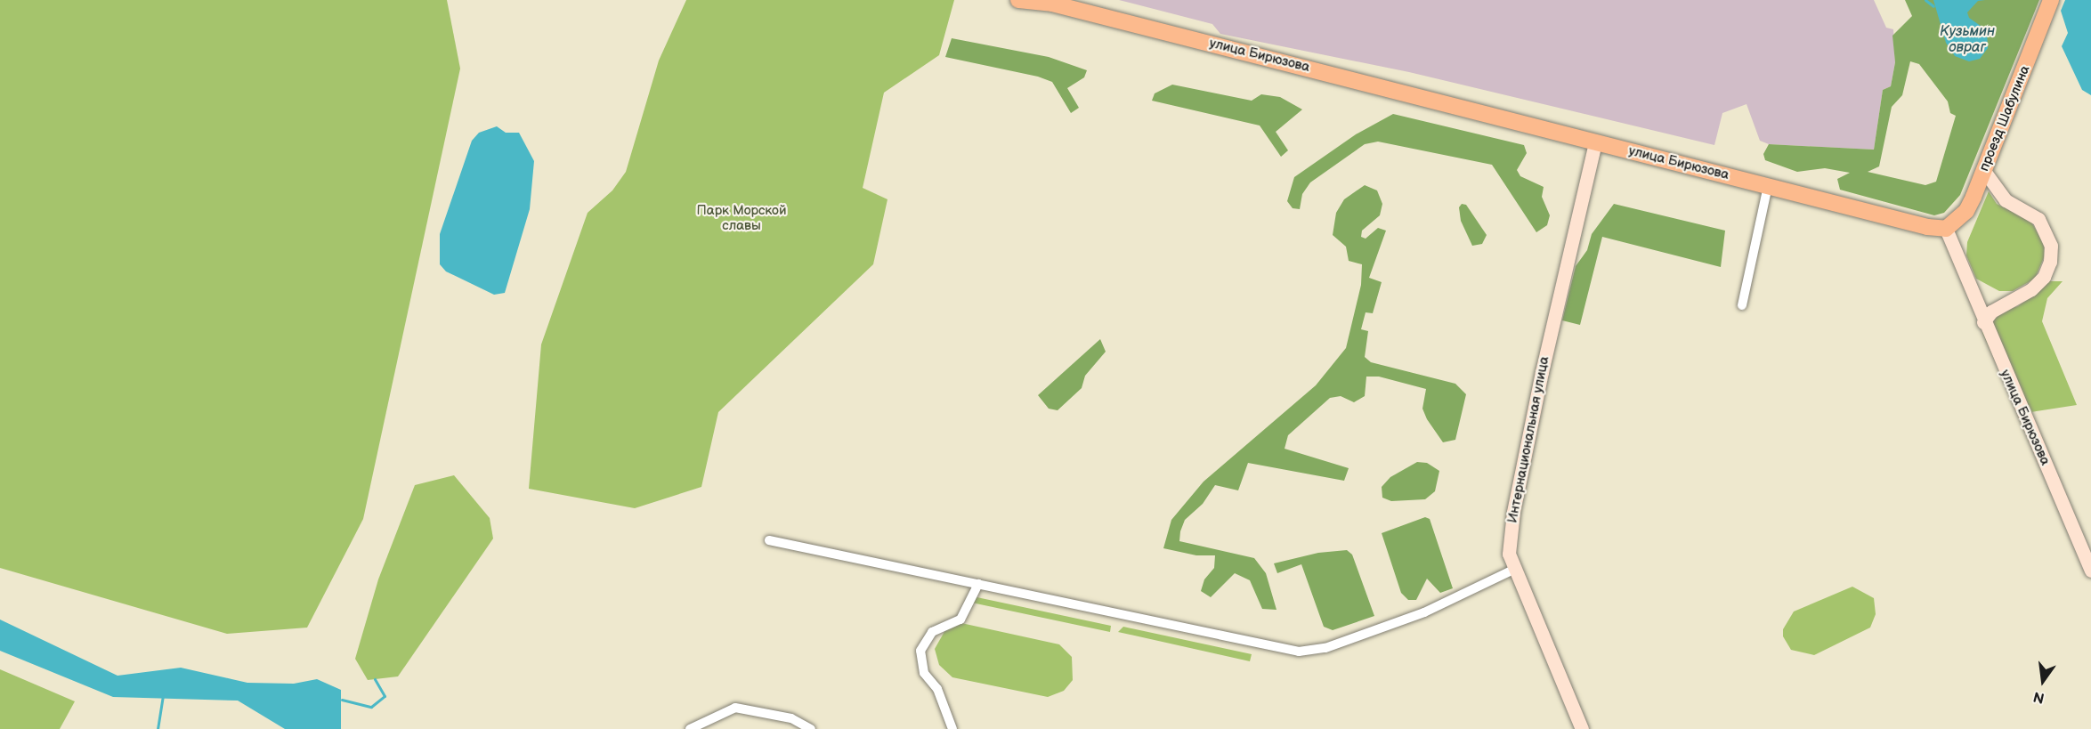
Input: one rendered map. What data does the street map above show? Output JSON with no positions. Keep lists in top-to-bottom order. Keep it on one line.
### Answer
{"streets":{"main road":["улица Бирюзова","проезд Шабулина","Интернациональная улица"]},"crossings":[["улица Бирюзова","проезд Шабулина"],["улица Бирюзова","Интернациональная улица"]],"water":["Кузьмин овраг"],"parks":["Парк Морской славы"],"north":"bottom"}
